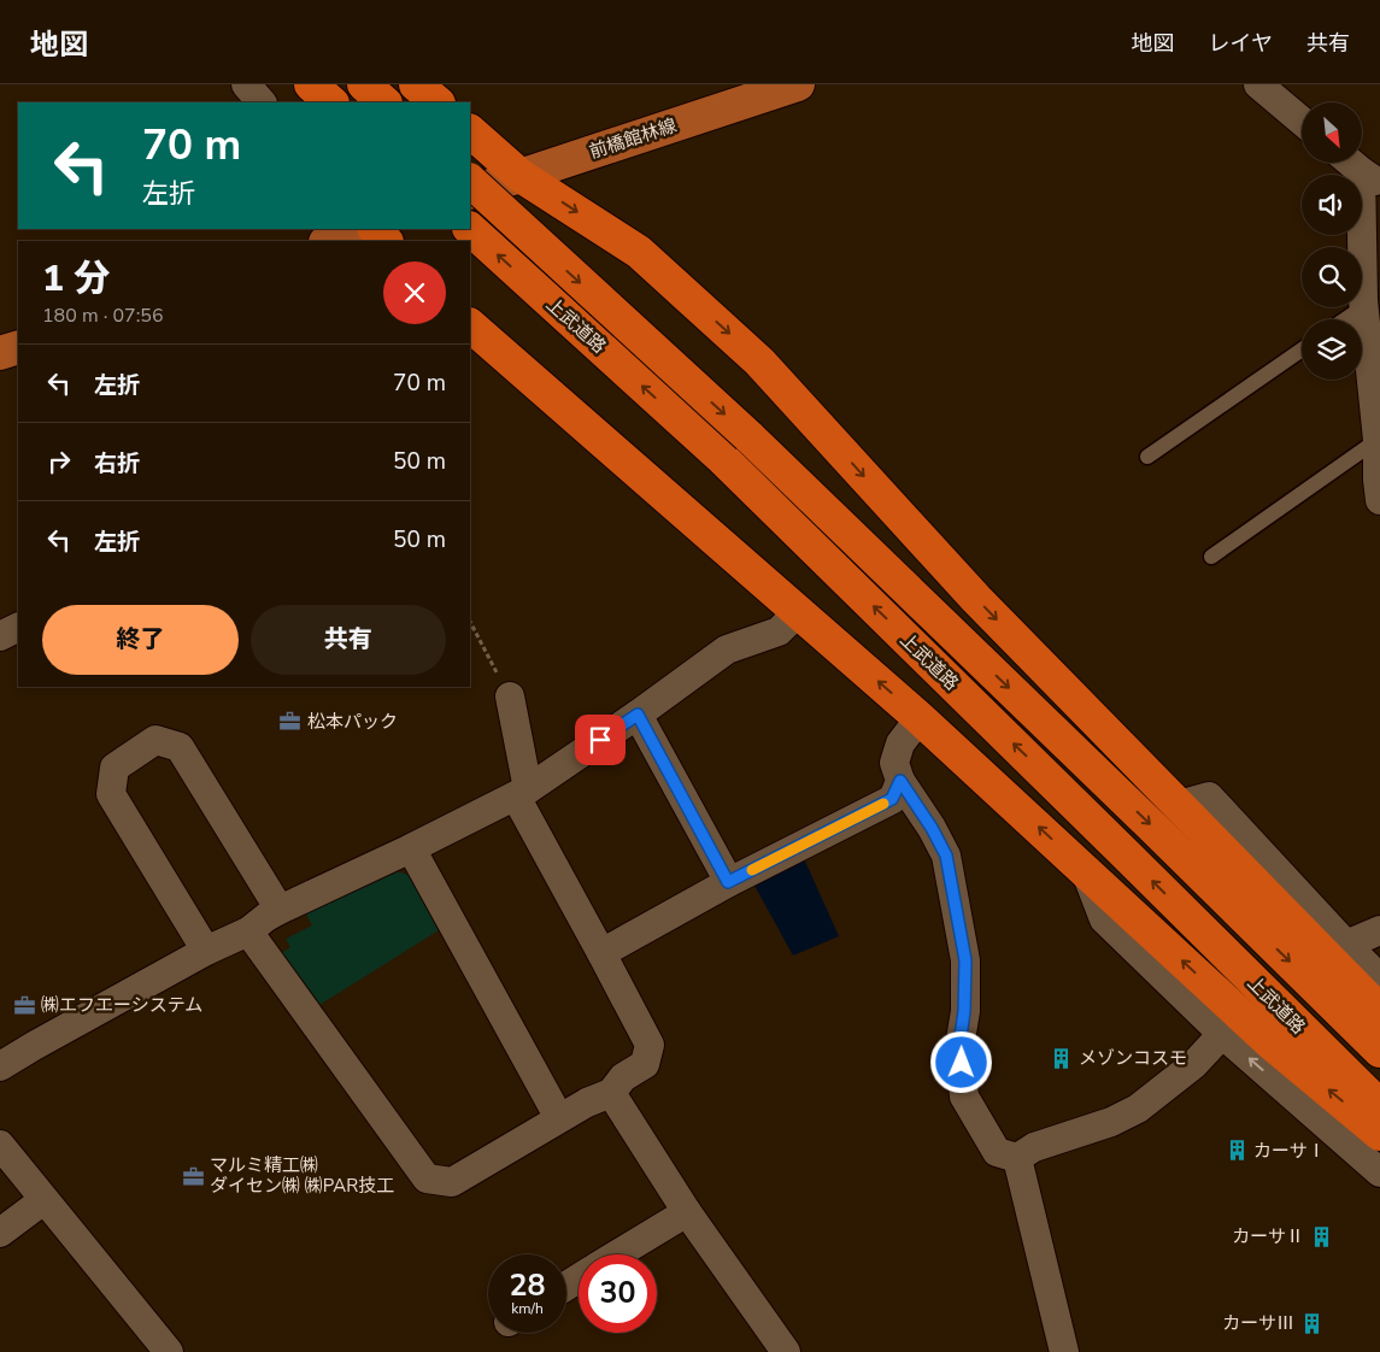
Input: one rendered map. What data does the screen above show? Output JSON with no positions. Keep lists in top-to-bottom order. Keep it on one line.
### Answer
{"streets":{"highway":["上武道路"],"main road":["前橋館林線"]},"places":{"office":["松本パック","㈱エフエーシステム","マルミ精工㈱ ダイセン㈱ ㈱PAR技工"],"building":["メゾンコスモ","カーサⅠ","カーサⅡ","カーサⅢ"]},"north":"bottom right","page":{"header":"地図","nav":["地図","レイヤ","共有"],"turn":["70 m","左折"],"heading":["1 分","180 m · 07:56"],"list":[{"name":"左折","value":"70 m"},{"name":"右折","value":"50 m"},{"name":"左折","value":"50 m"}],"buttons":["終了","共有"],"speed":"28 km/h","limit":"30"}}
